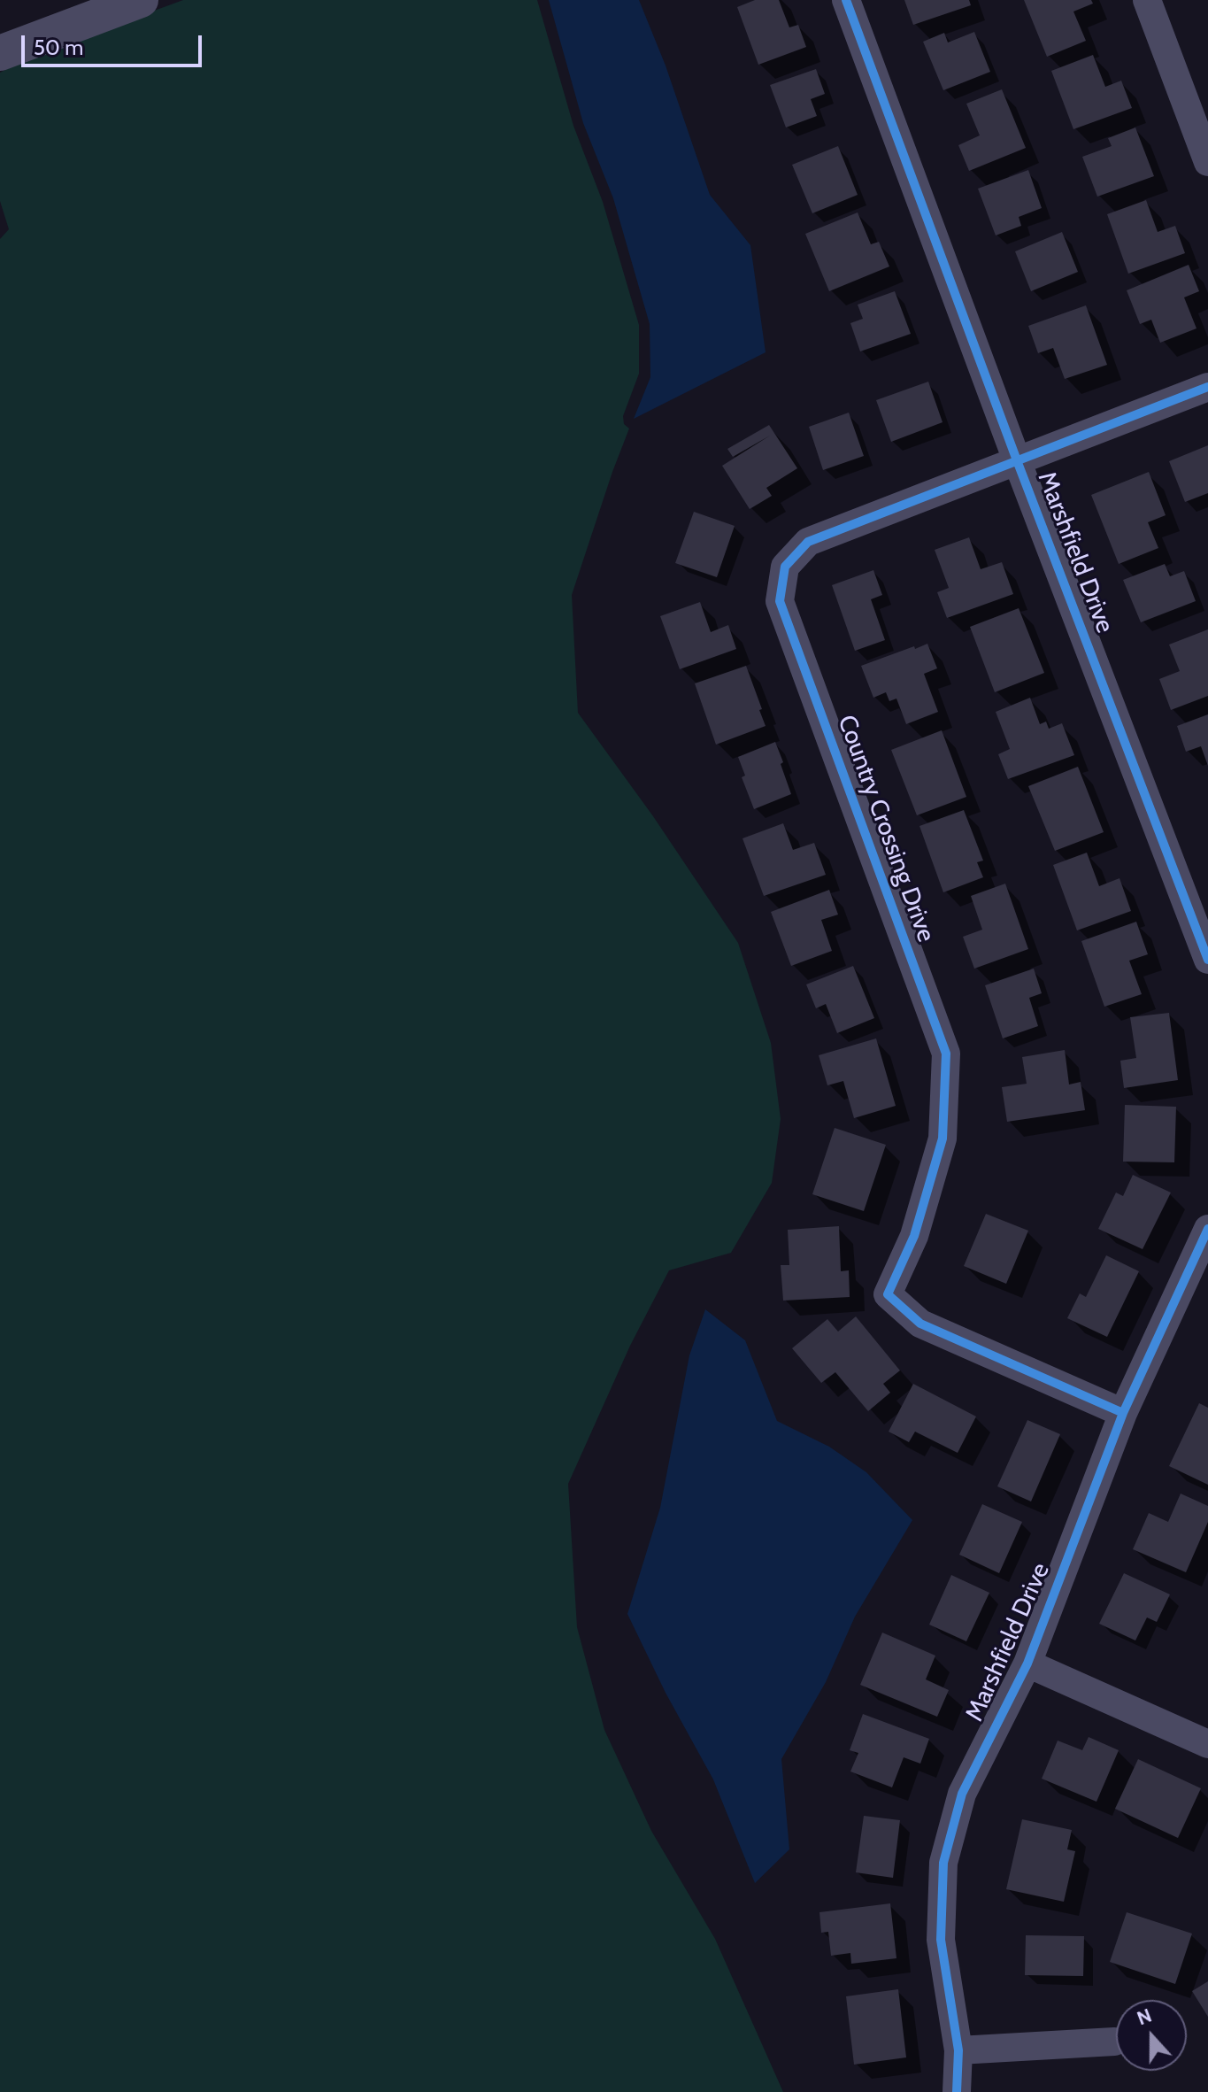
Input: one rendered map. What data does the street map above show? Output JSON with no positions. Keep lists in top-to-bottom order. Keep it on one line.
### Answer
{"streets":{"street":["Marshfield Drive","Country Crossing Drive"]},"crossings":[["Marshfield Drive","Country Crossing Drive"]],"scale_bar":"50 m","north":"top"}
